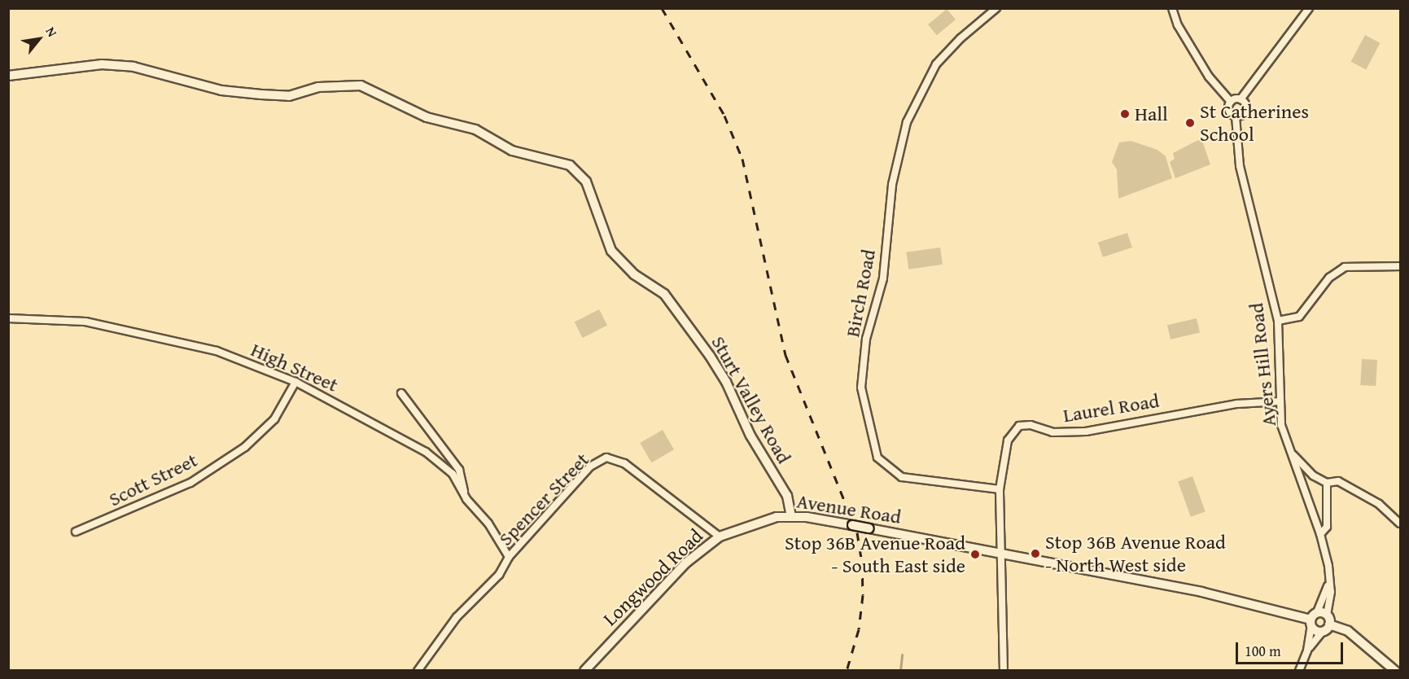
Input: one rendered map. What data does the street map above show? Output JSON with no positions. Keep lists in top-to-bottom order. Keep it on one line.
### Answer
{"streets":{"street":["Birch Road","Ayers Hill Road","High Street","Sturt Valley Road","Laurel Road","Scott Street","Spencer Street","Avenue Road","Longwood Road"]},"crossings":[["Birch Road","Laurel Road"],["Ayers Hill Road","Laurel Road"],["High Street","Scott Street"],["High Street","Spencer Street"],["Sturt Valley Road","Avenue Road"],["Laurel Road","Avenue Road"],["Spencer Street","Longwood Road"],["Avenue Road","Longwood Road"]],"places":["Hall","St Catherines School","Stop 36B Avenue Road - North West side","Stop 36B Avenue Road - South East side"],"scale_bar":"100 m","north":"top right"}
